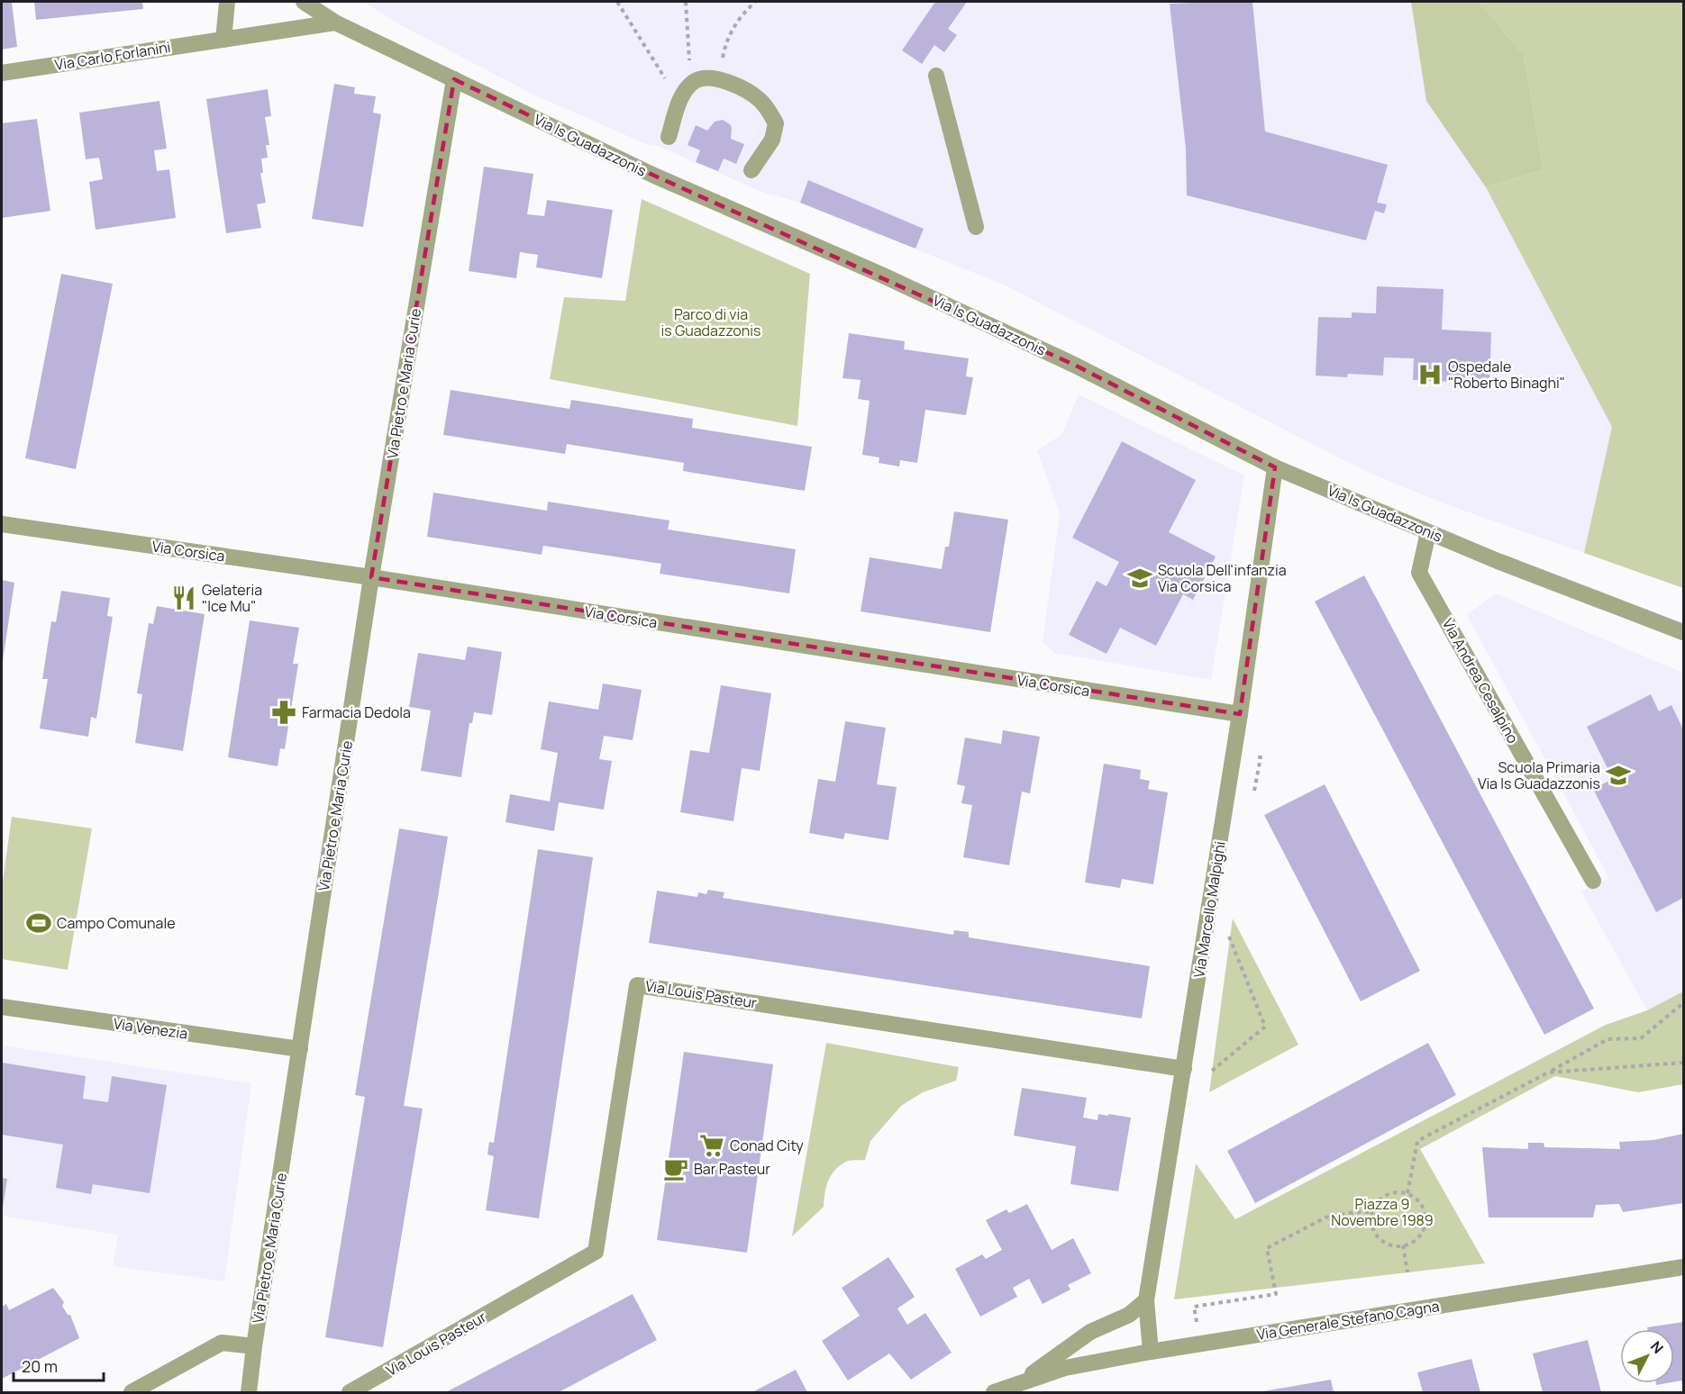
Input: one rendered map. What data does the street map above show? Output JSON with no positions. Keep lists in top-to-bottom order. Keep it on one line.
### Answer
{"streets":{"street":["Via Carlo Forlanini","Via Is Guadazzonis","Via Pietro e Maria Curie","Via Corsica","Via Andrea Cesalpino","Via Marcello Malpighi","Via Louis Pasteur","Via Venezia","Via Generale Stefano Cagna"]},"crossings":[["Via Carlo Forlanini","Via Is Guadazzonis"],["Via Is Guadazzonis","Via Pietro e Maria Curie"],["Via Is Guadazzonis","Via Andrea Cesalpino"],["Via Is Guadazzonis","Via Marcello Malpighi"],["Via Pietro e Maria Curie","Via Corsica"],["Via Pietro e Maria Curie","Via Venezia"],["Via Corsica","Via Marcello Malpighi"],["Via Marcello Malpighi","Via Louis Pasteur"],["Via Marcello Malpighi","Via Generale Stefano Cagna"]],"parks":["Parco di via is Guadazzonis","Piazza 9 Novembre 1989"],"places":{"hospital":["Ospedale \"Roberto Binaghi\""],"school or university":["Scuola Dell'infanzia Via Corsica","Scuola Primaria Via Is Guadazzonis"],"restaurant":["Gelateria \"Ice Mu\""],"pharmacy":["Farmacia Dedola"],"sports":["Campo Comunale"],"supermarket":["Conad City"],"cafe":["Bar Pasteur"]},"scale_bar":"20 m","north":"top right"}
